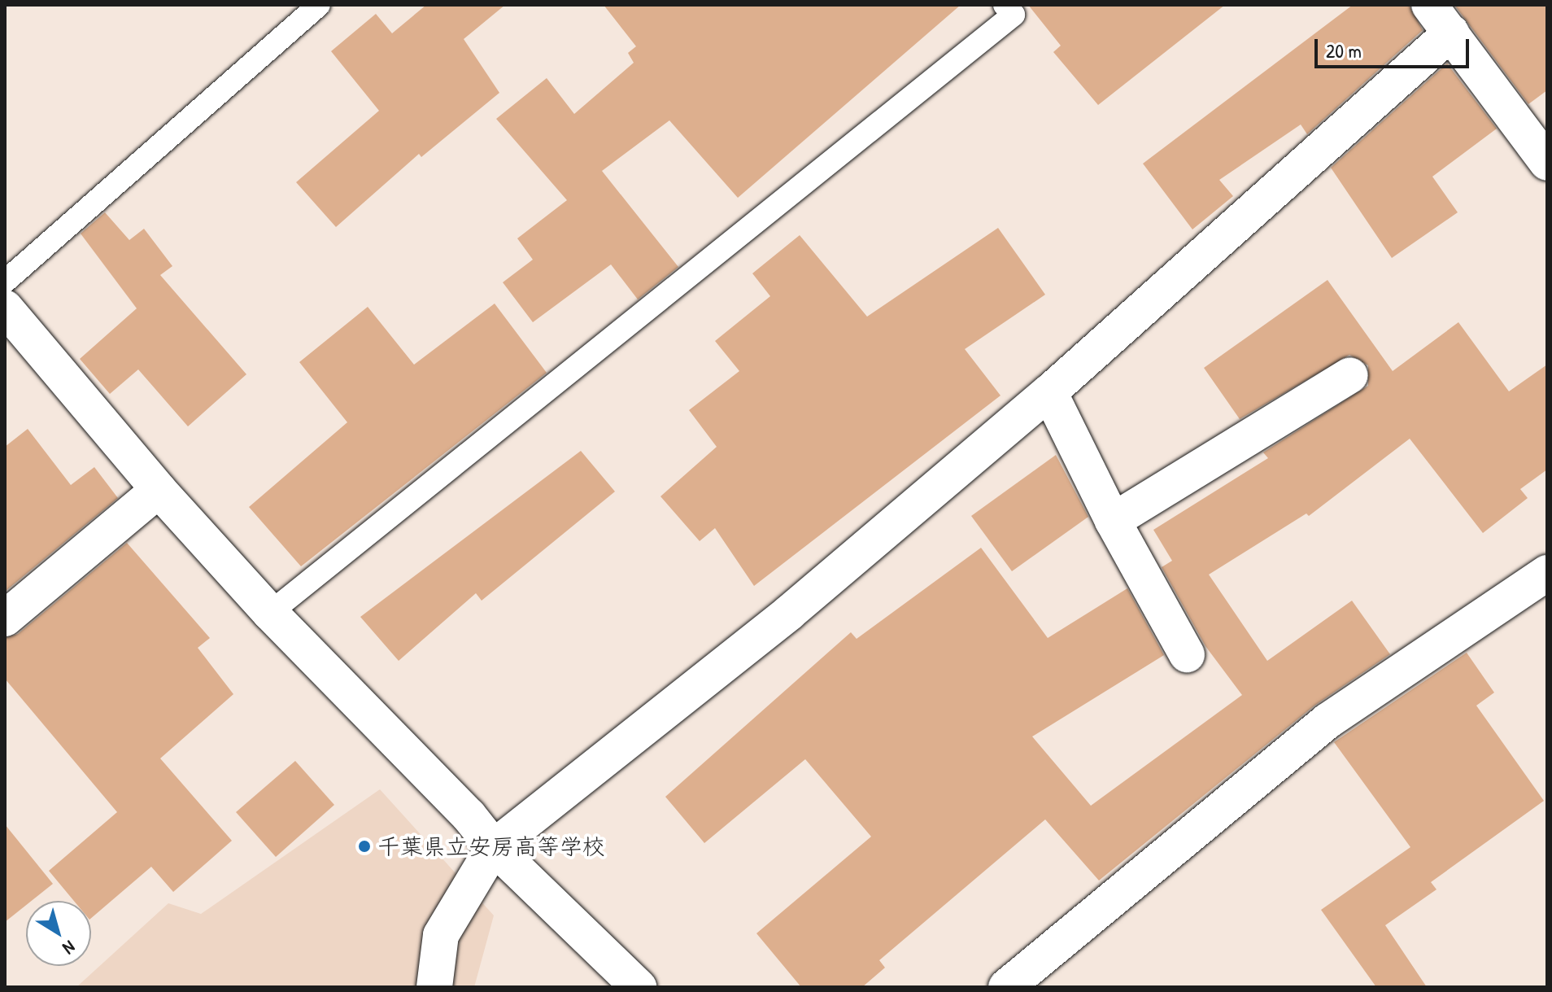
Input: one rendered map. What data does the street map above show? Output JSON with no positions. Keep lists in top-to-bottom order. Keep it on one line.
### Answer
{"places":["千葉県立安房高等学校"],"scale_bar":"20 m","north":"bottom right"}
